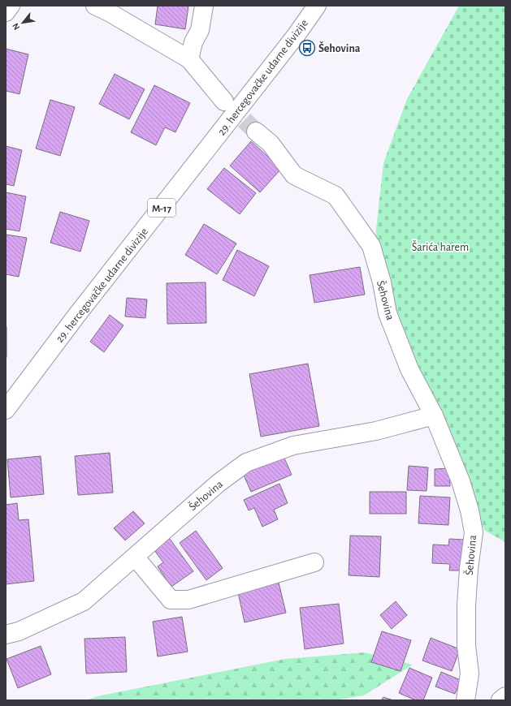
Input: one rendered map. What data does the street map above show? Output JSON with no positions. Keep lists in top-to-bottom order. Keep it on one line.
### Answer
{"streets":{"street":["29. hercegovačke udarne divizije","M-17","Šehovina"]},"parks":["Šarića harem"],"places":{"bus stop":["Šehovina"]},"north":"bottom left"}
